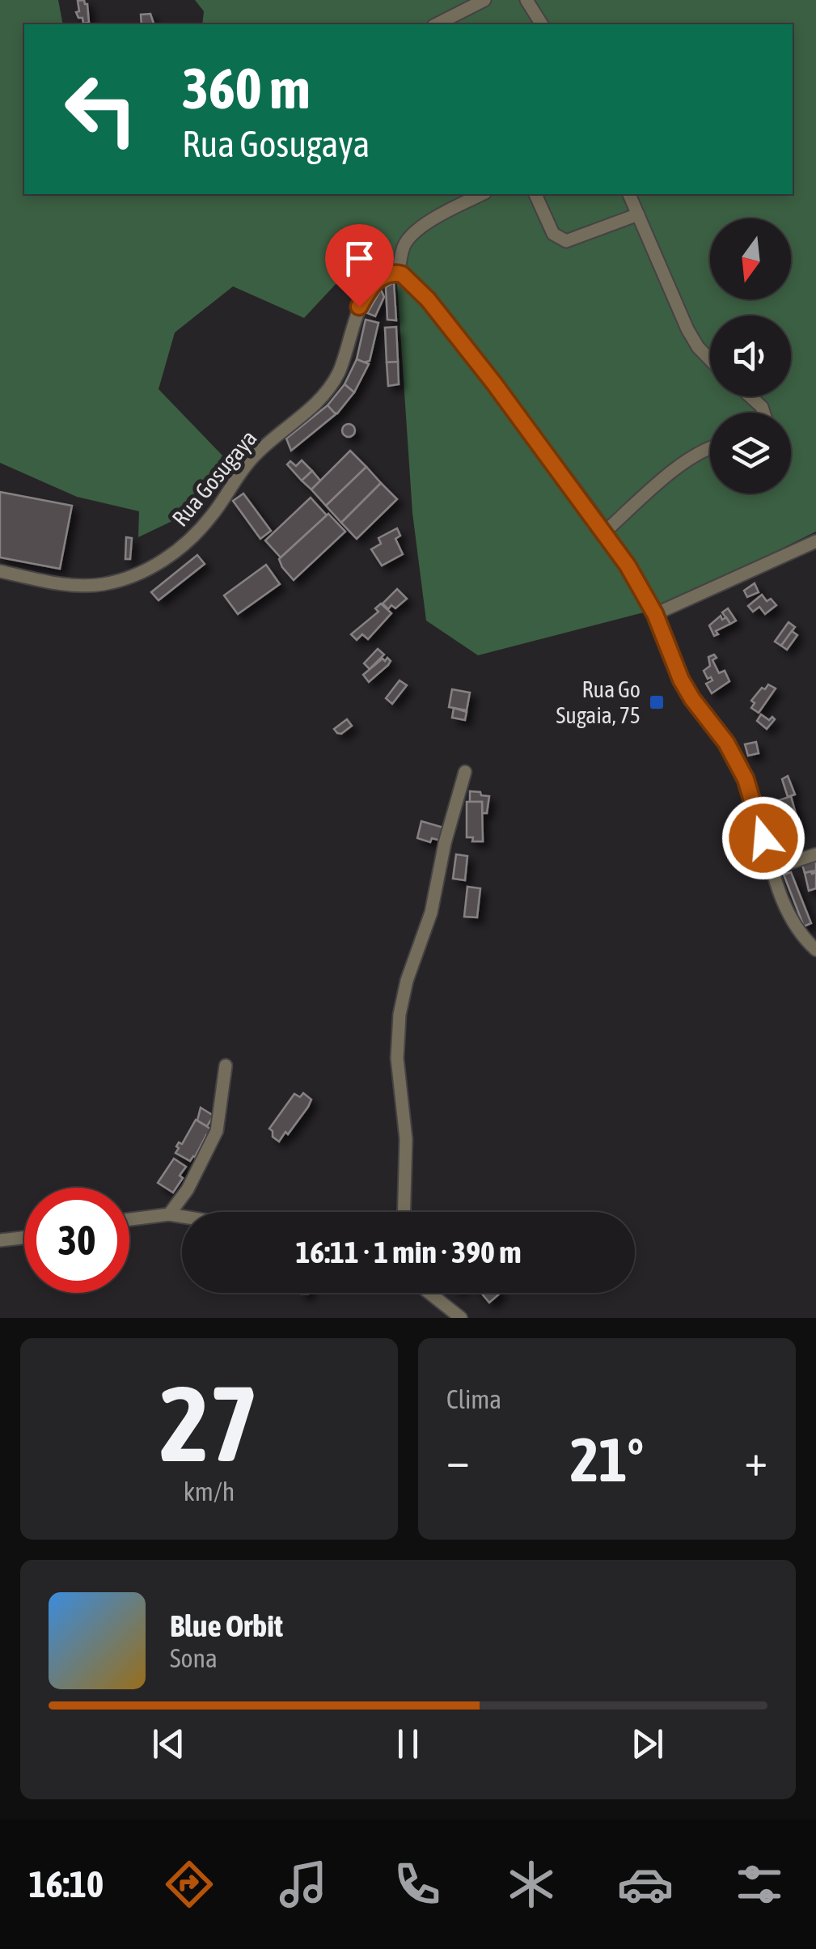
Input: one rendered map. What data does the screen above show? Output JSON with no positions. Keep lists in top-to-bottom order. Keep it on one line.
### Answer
{"streets":{"street":["Rua Gosugaya"]},"places":{"transit":["Rua Go Sugaia, 75"]},"north":"bottom","page":{"turn":["360 m","Rua Gosugaya"],"limit":"30","trip":"16:11 · 1 min · 390 m","tile":[["27","km/h"],"Clima"],"heat":["−","21°","+"],"song":["Blue Orbit","Sona"],"tabs":"16:10"}}
